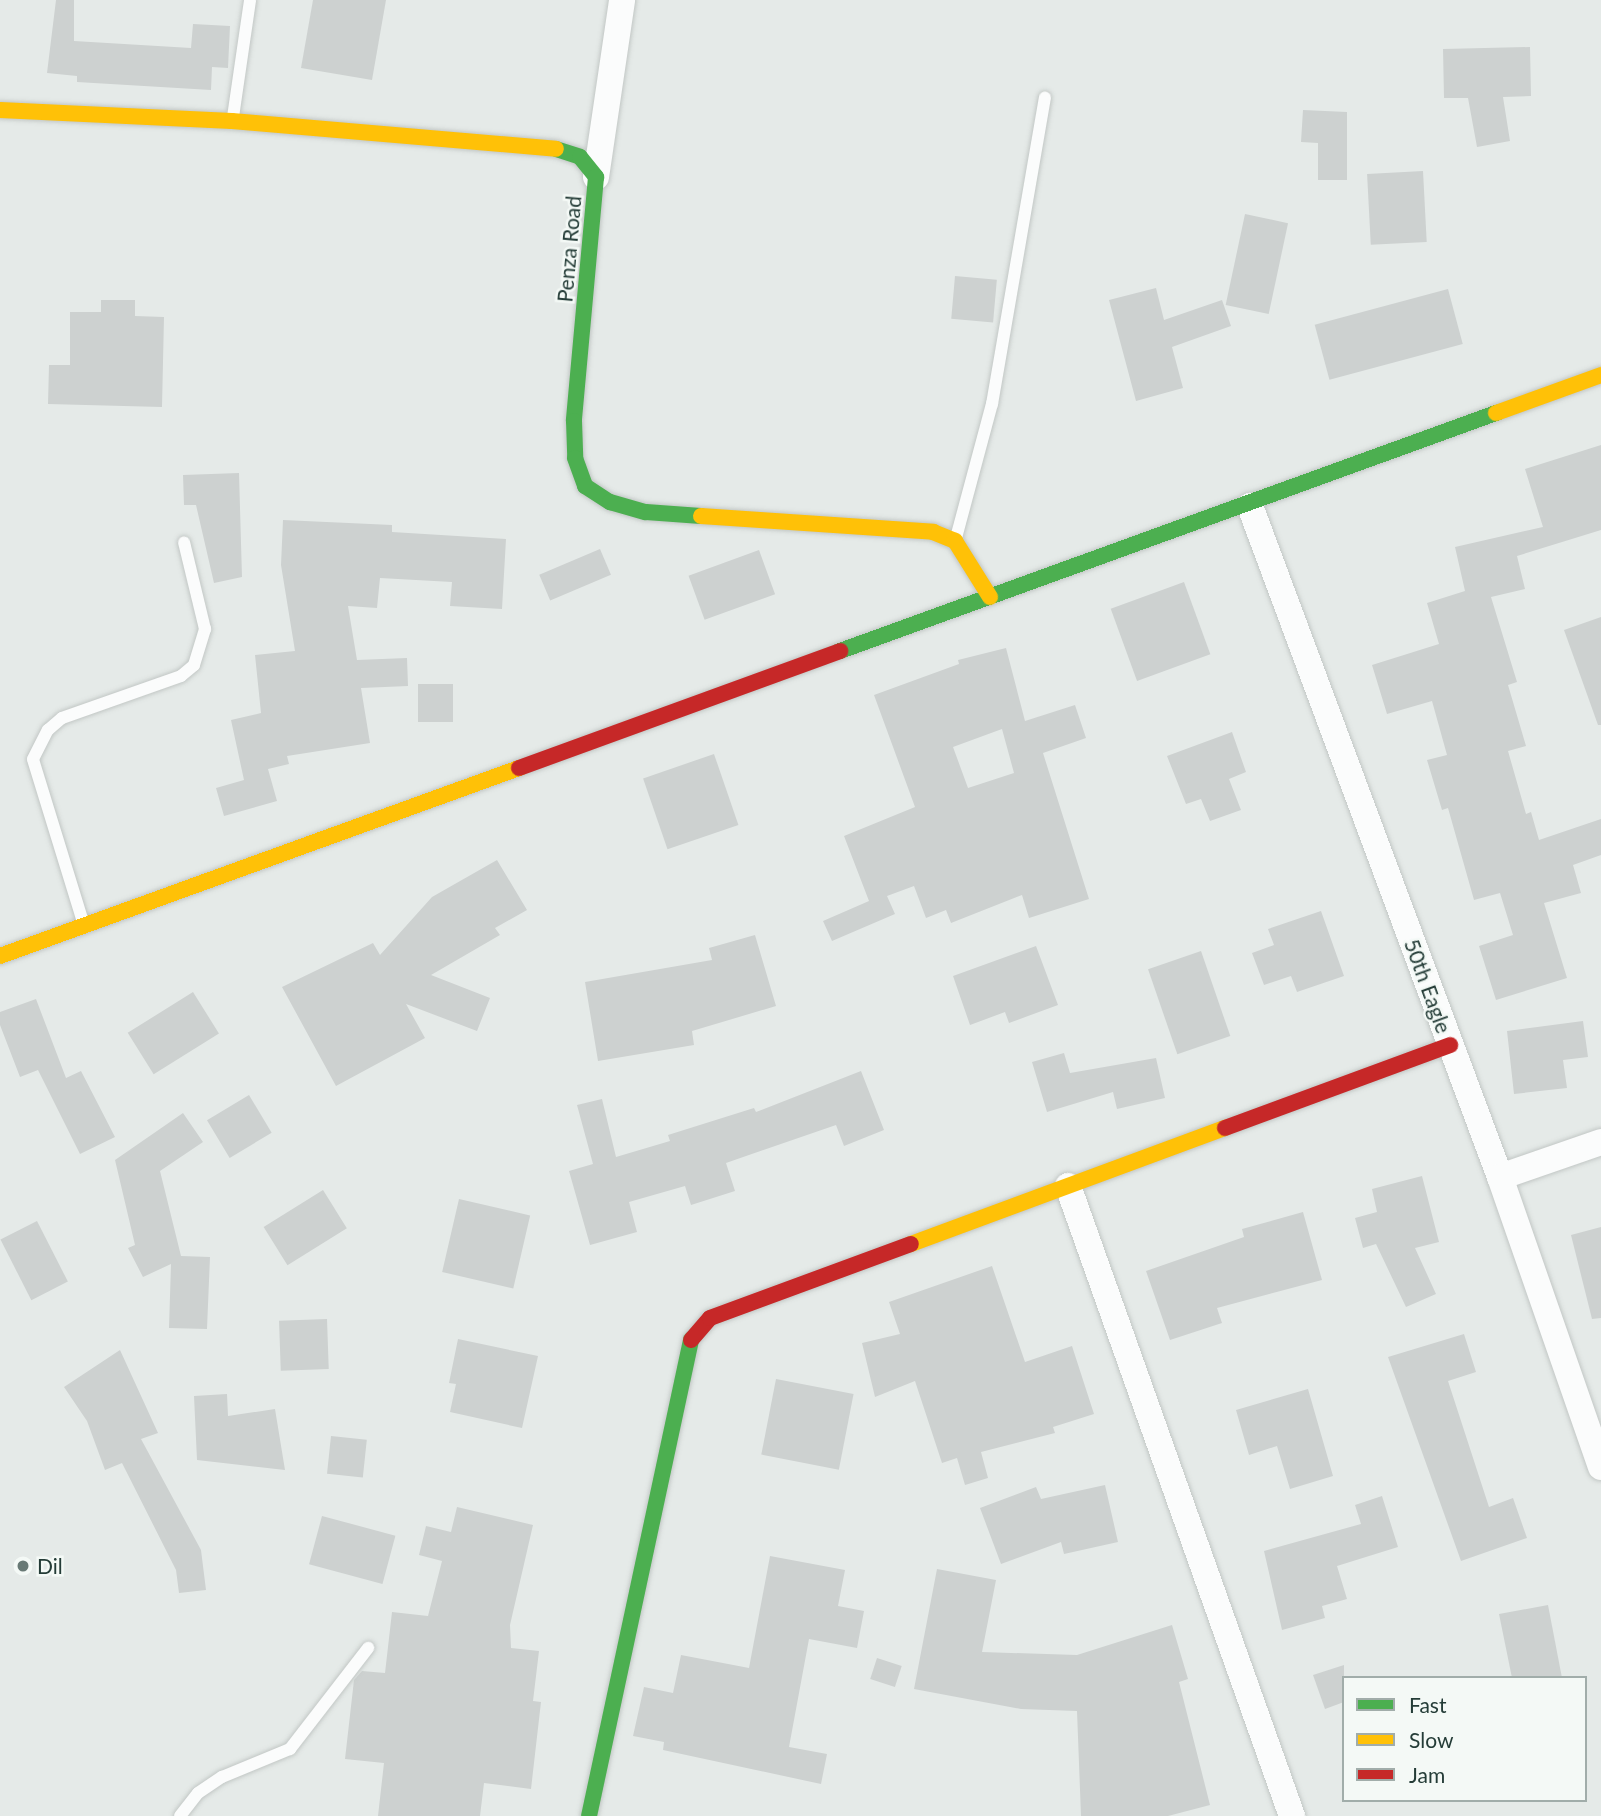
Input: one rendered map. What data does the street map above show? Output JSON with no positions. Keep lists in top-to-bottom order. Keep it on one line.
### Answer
{"streets":{"street":["Penza Road","50th Eagle"]},"places":["Dil"],"legend":["Fast","Slow","Jam"]}
